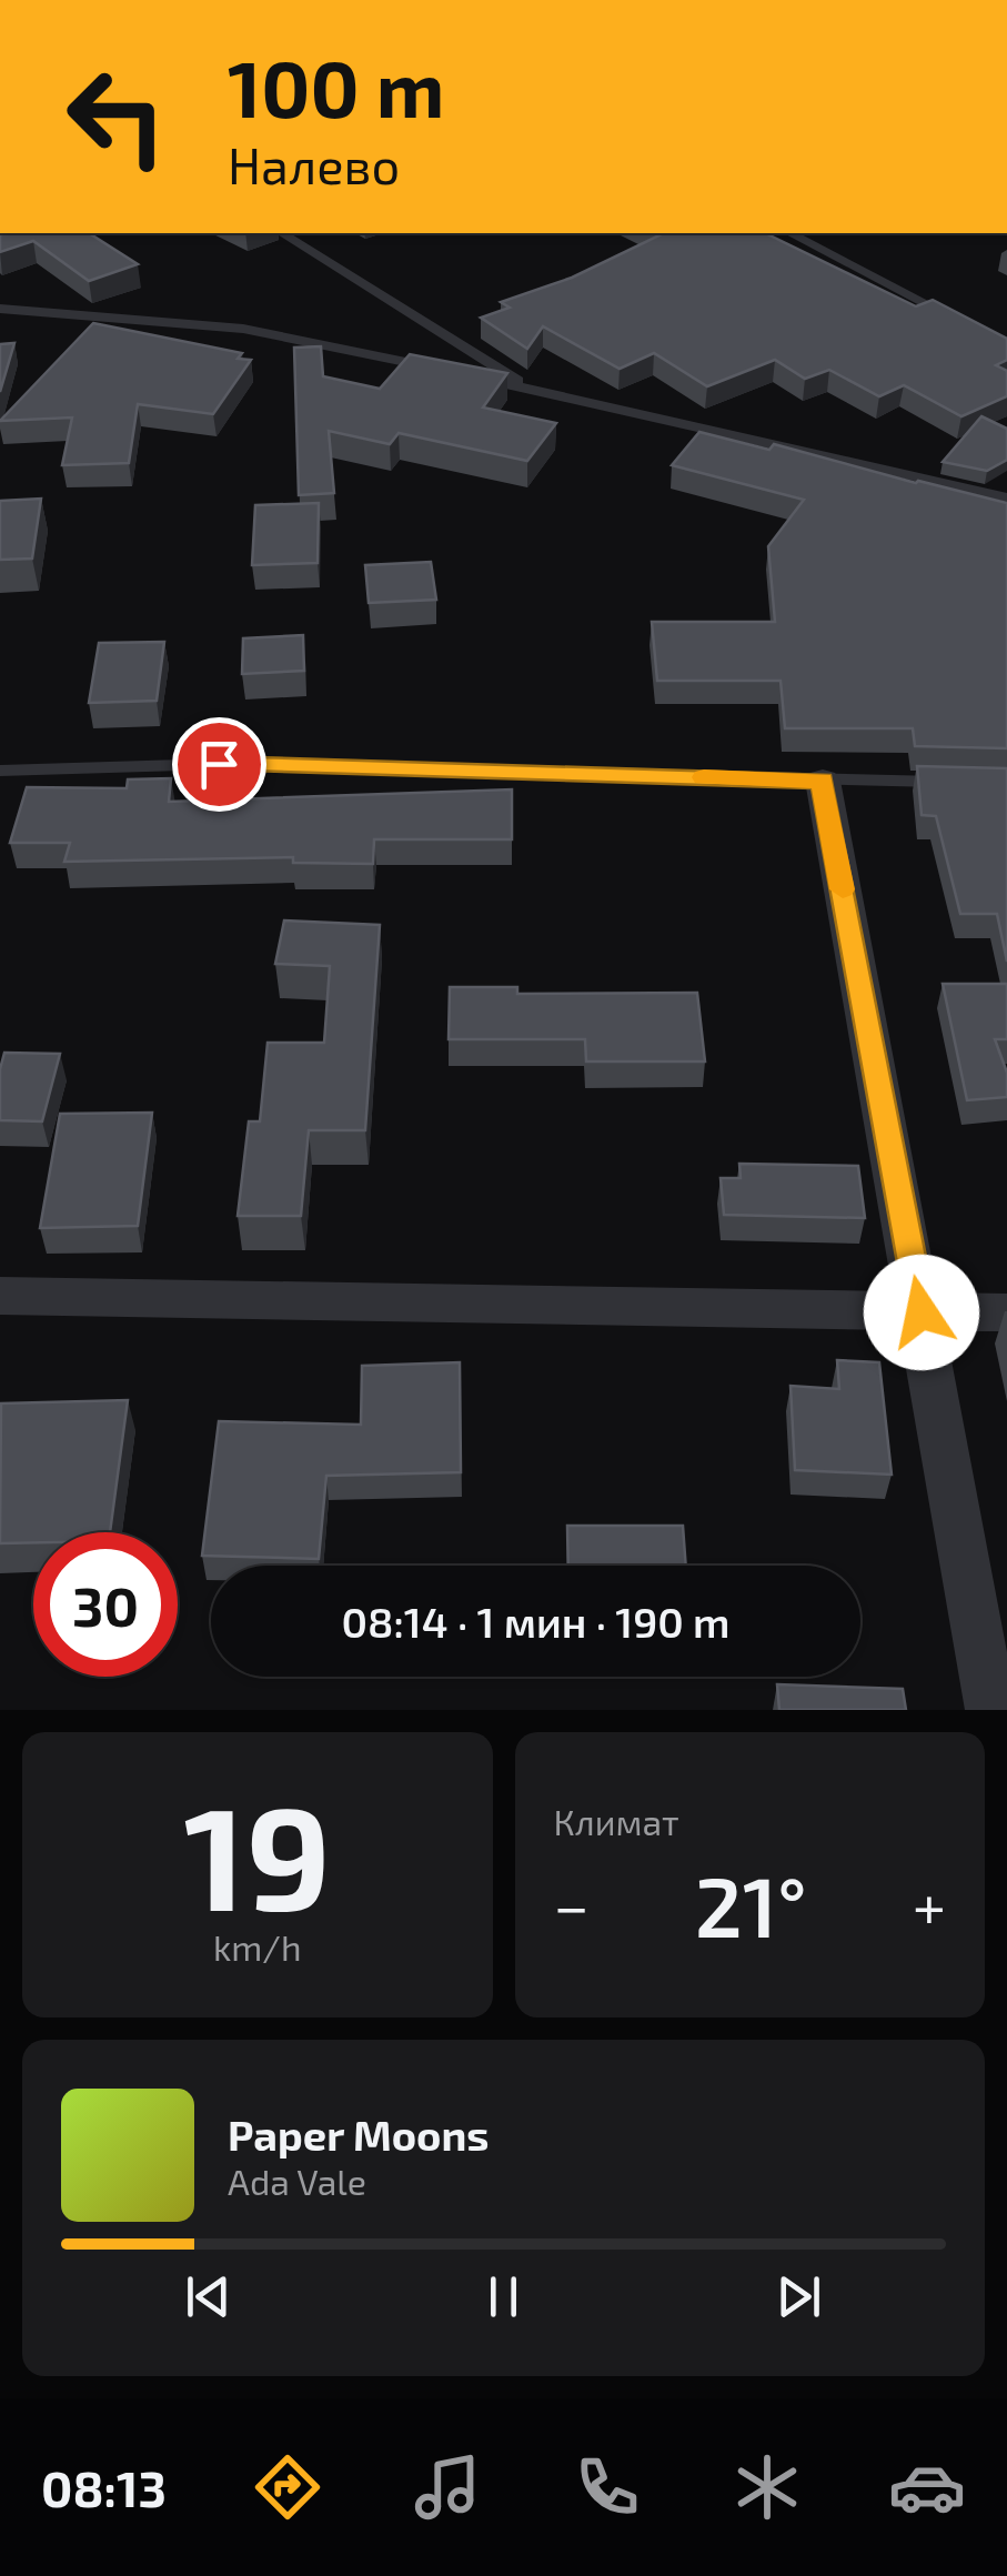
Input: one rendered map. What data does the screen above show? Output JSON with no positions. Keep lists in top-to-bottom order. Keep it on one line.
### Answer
{"page":{"turn":["100 m","Налево"],"limit":"30","trip":"08:14 · 1 мин · 190 m","tile":[["19","km/h"],"Климат"],"heat":["−","21°","+"],"song":["Paper Moons","Ada Vale"],"tabs":"08:13"}}
